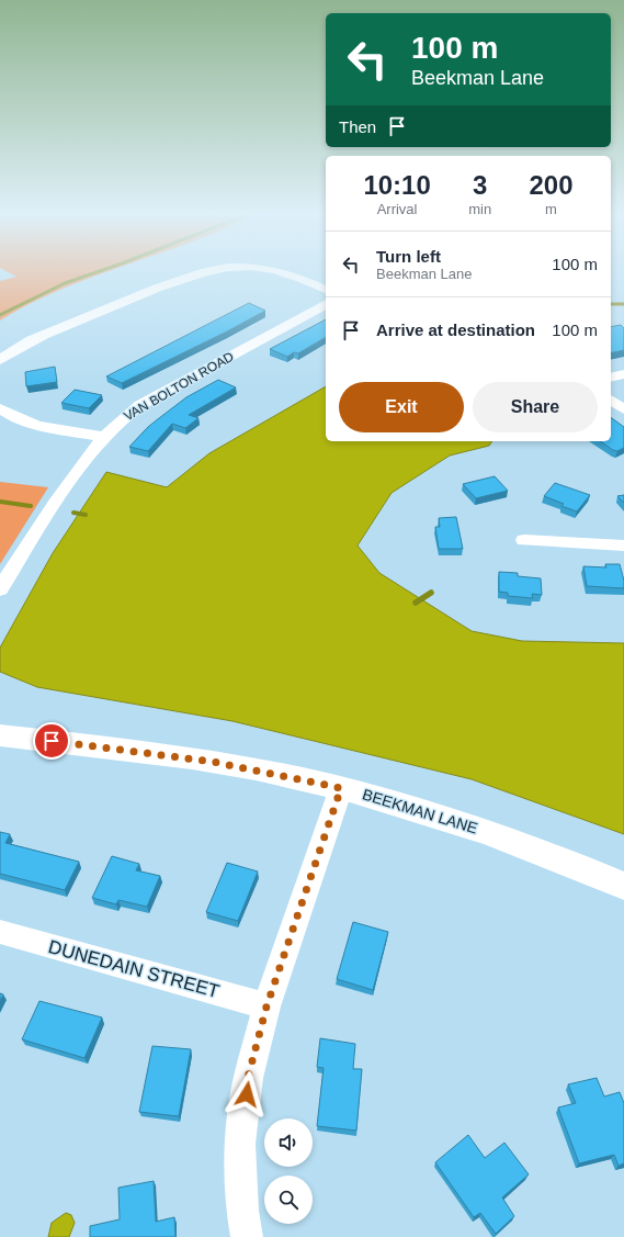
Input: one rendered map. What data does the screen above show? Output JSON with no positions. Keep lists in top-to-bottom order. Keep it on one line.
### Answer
{"streets":{"street":["VAN BOLTON ROAD","BEEKMAN LANE","DUNEDAIN STREET"]},"page":{"turn":["100 m","Beekman Lane"],"then":"Then","eta":["10:10","Arrival","3","min","200","m"],"list":[{"name":"Turn left","note":"Beekman Lane","value":"100 m"},{"name":"Arrive at destination","value":"100 m"}],"buttons":["Exit","Share"]}}
